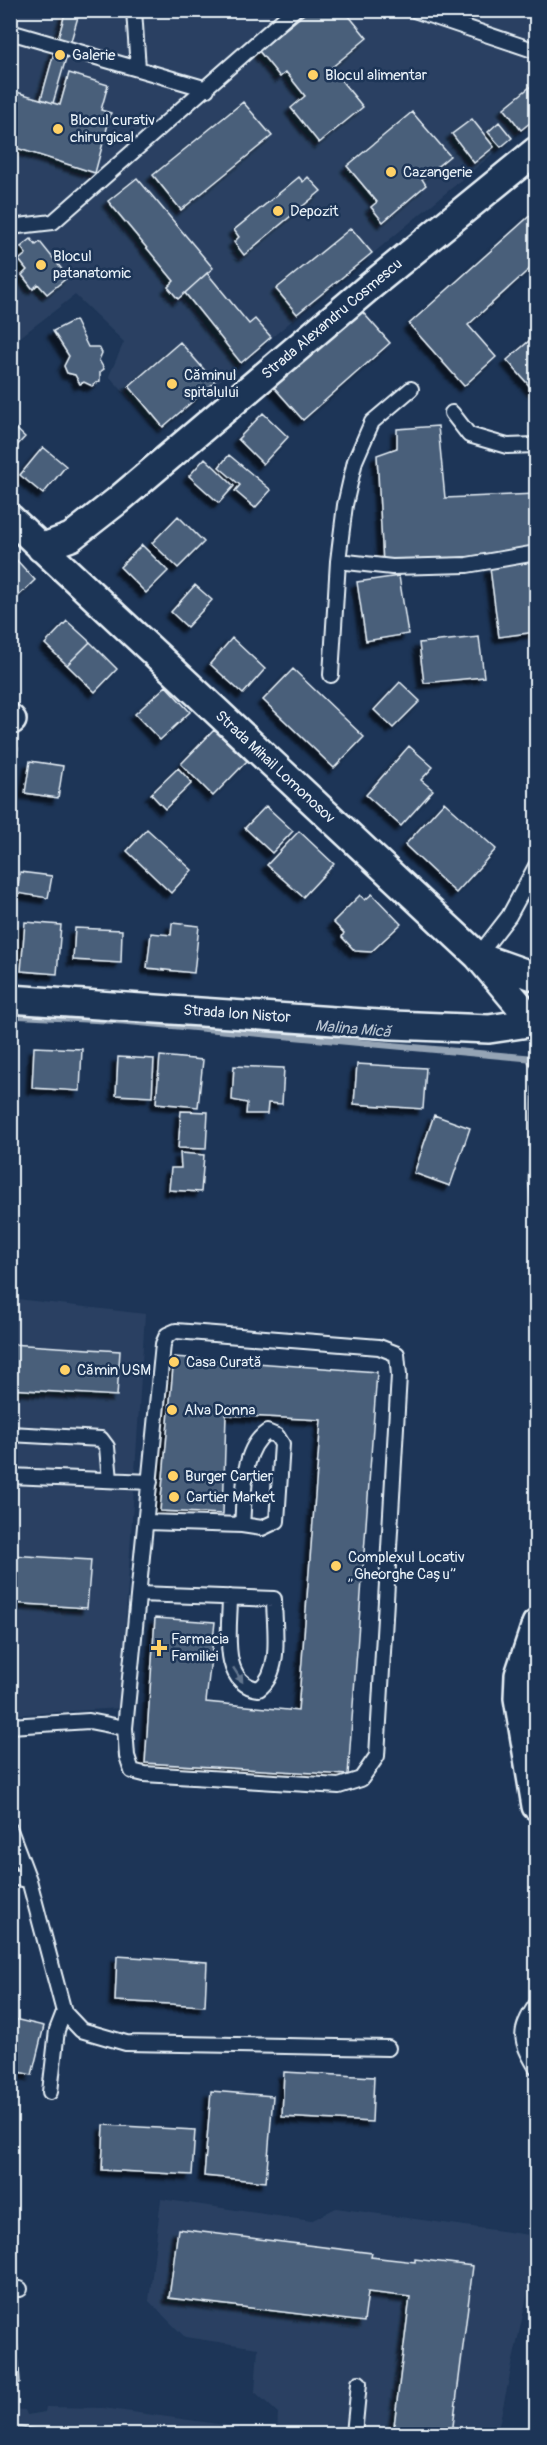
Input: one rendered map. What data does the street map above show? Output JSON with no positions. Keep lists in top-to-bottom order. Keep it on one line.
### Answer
{"streets":{"street":["Strada Alexandru Cosmescu","Strada Mihail Lomonosov","Strada Ion Nistor"]},"crossings":[["Strada Alexandru Cosmescu","Strada Mihail Lomonosov"],["Strada Mihail Lomonosov","Strada Ion Nistor"]],"water":["Malina Mică"],"places":{"other":["Galerie","Blocul alimentar","Blocul curativ chirurgical","Cazangerie","Depozit","Blocul patanatomic","Căminul spitalului","Casa Curată","Cămin USM","Alva Donna","Burger Cartier","Cartier Market","Complexul Locativ „Gheorghe Cașu”"],"health":["Farmacia Familiei"]}}
